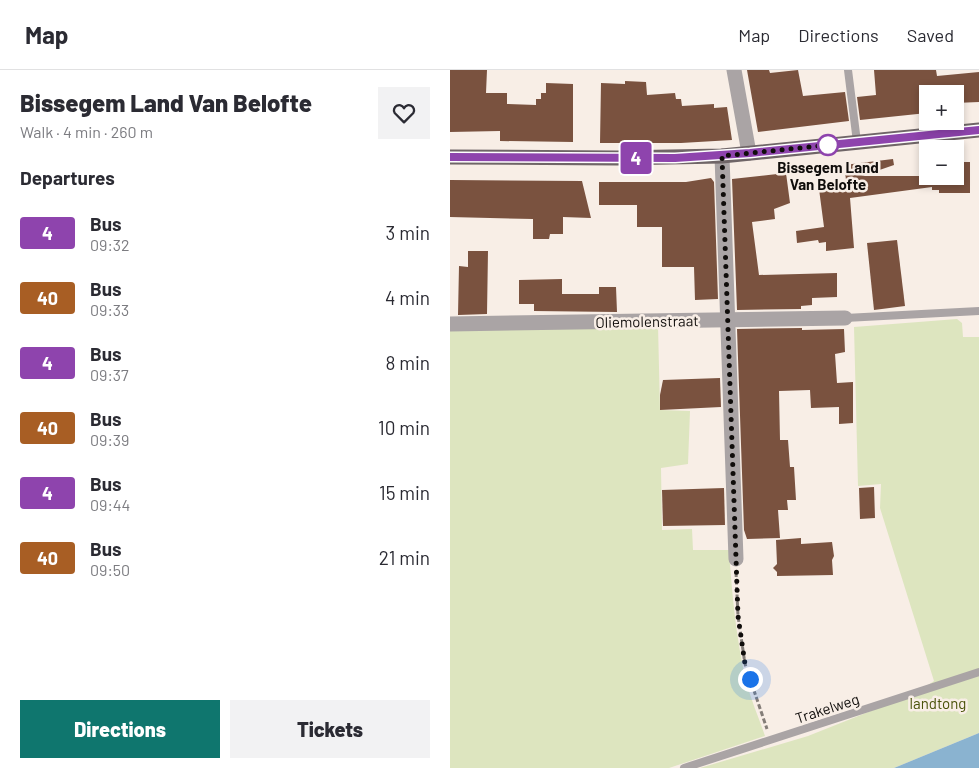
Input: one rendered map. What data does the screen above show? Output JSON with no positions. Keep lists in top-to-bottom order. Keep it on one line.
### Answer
{"streets":{"street":["Oliemolenstraat"],"lane":["Trakelweg"]},"parks":["landtong"],"places":["Bissegem Land Van Belofte"],"lines":["bus line 4"],"page":{"header":"Map","nav":["Map","Directions","Saved"],"heading":[["Bissegem Land Van Belofte","Walk · 4 min · 260 m"],"Departures"],"on_map":"4","map_buttons":["+","−"],"list":[{"mark":"4","name":"Bus","note":"09:32","value":"3 min"},{"mark":"40","name":"Bus","note":"09:33","value":"4 min"},{"mark":"4","name":"Bus","note":"09:37","value":"8 min"},{"mark":"40","name":"Bus","note":"09:39","value":"10 min"},{"mark":"4","name":"Bus","note":"09:44","value":"15 min"},{"mark":"40","name":"Bus","note":"09:50","value":"21 min"}],"buttons":["Directions","Tickets"]}}
